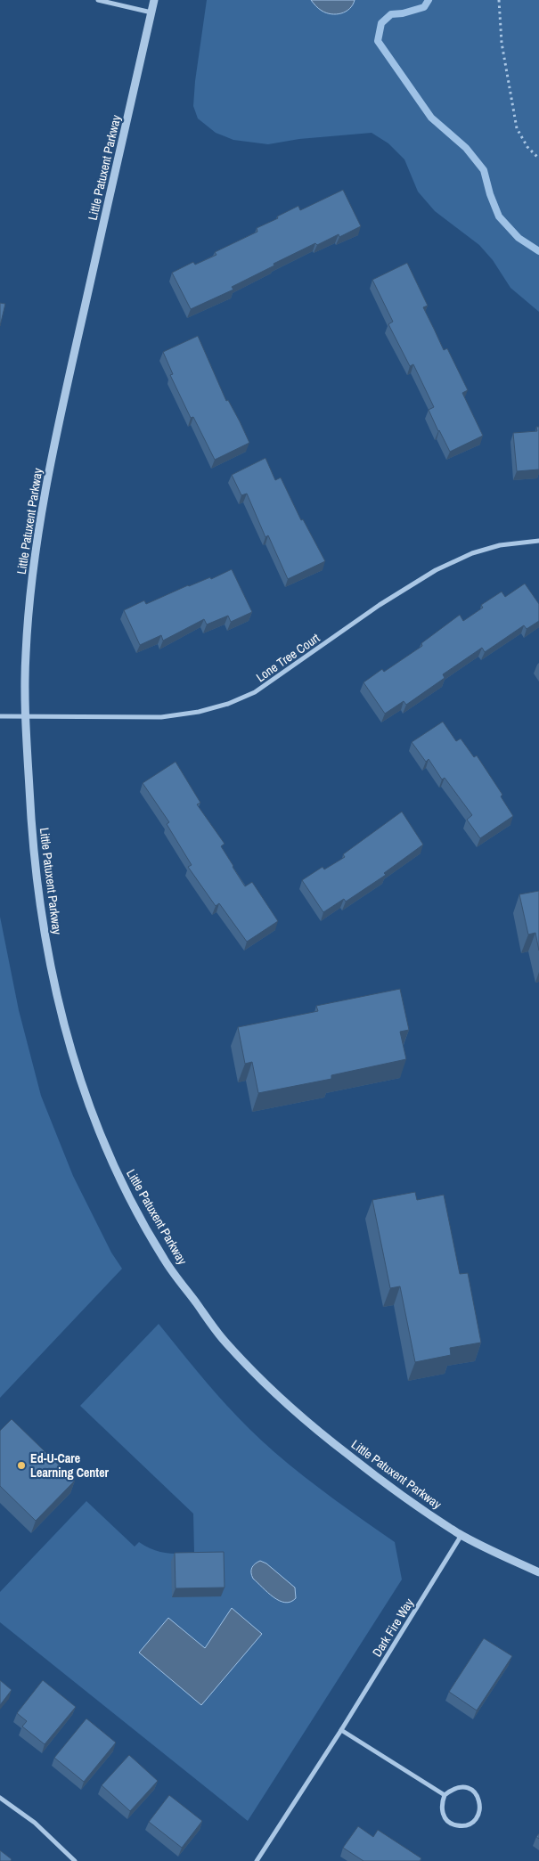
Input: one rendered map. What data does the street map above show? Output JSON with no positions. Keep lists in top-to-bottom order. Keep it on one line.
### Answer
{"streets":{"street":["Little Patuxent Parkway","Lone Tree Court","Dark Fire Way"]},"crossings":[["Little Patuxent Parkway","Lone Tree Court"],["Little Patuxent Parkway","Dark Fire Way"]],"places":["Ed-U-Care Learning Center"]}
